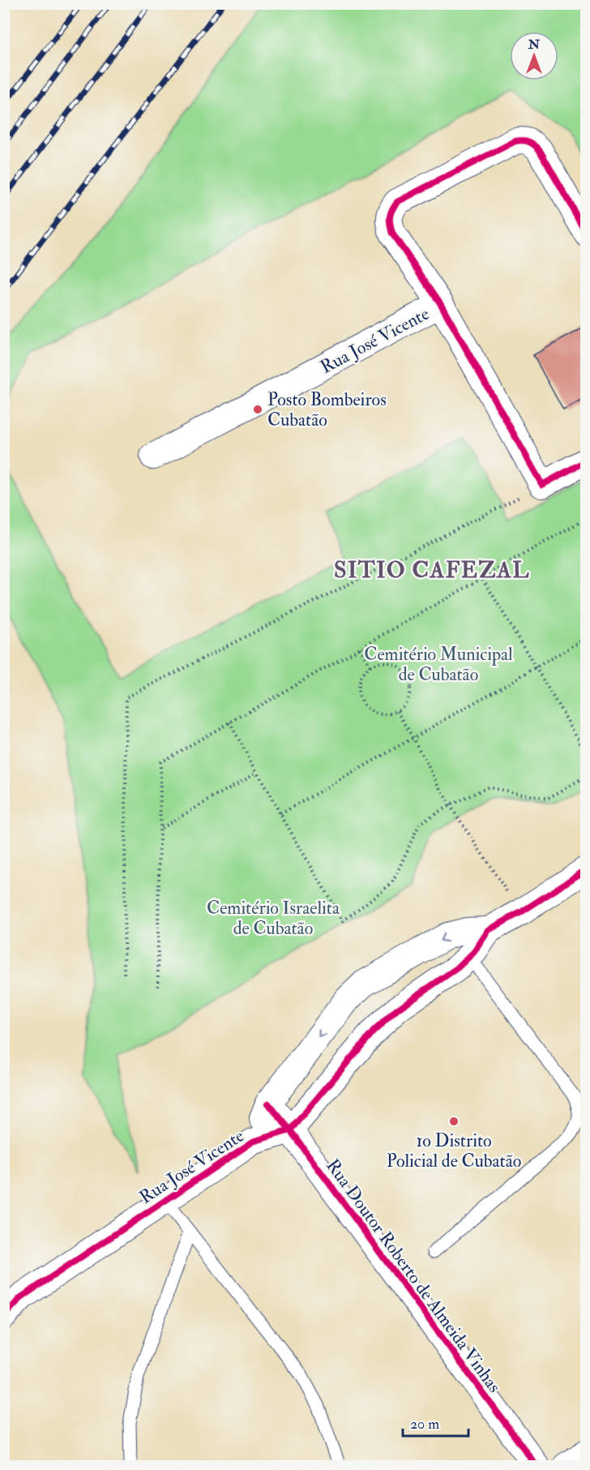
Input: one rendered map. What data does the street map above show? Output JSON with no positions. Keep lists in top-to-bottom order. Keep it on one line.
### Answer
{"streets":{"street":["Rua José Vicente","Rua Doutor Roberto de Almeida Vinhas"]},"crossings":[["Rua José Vicente","Rua Doutor Roberto de Almeida Vinhas"]],"districts":["SITIO CAFEZAL"],"parks":["Cemitério Municipal de Cubatão","Cemitério Israelita de Cubatão"],"places":["Posto Bombeiros Cubatão","1o Distrito Policial de Cubatão"],"scale_bar":"20 m","north":"top"}
